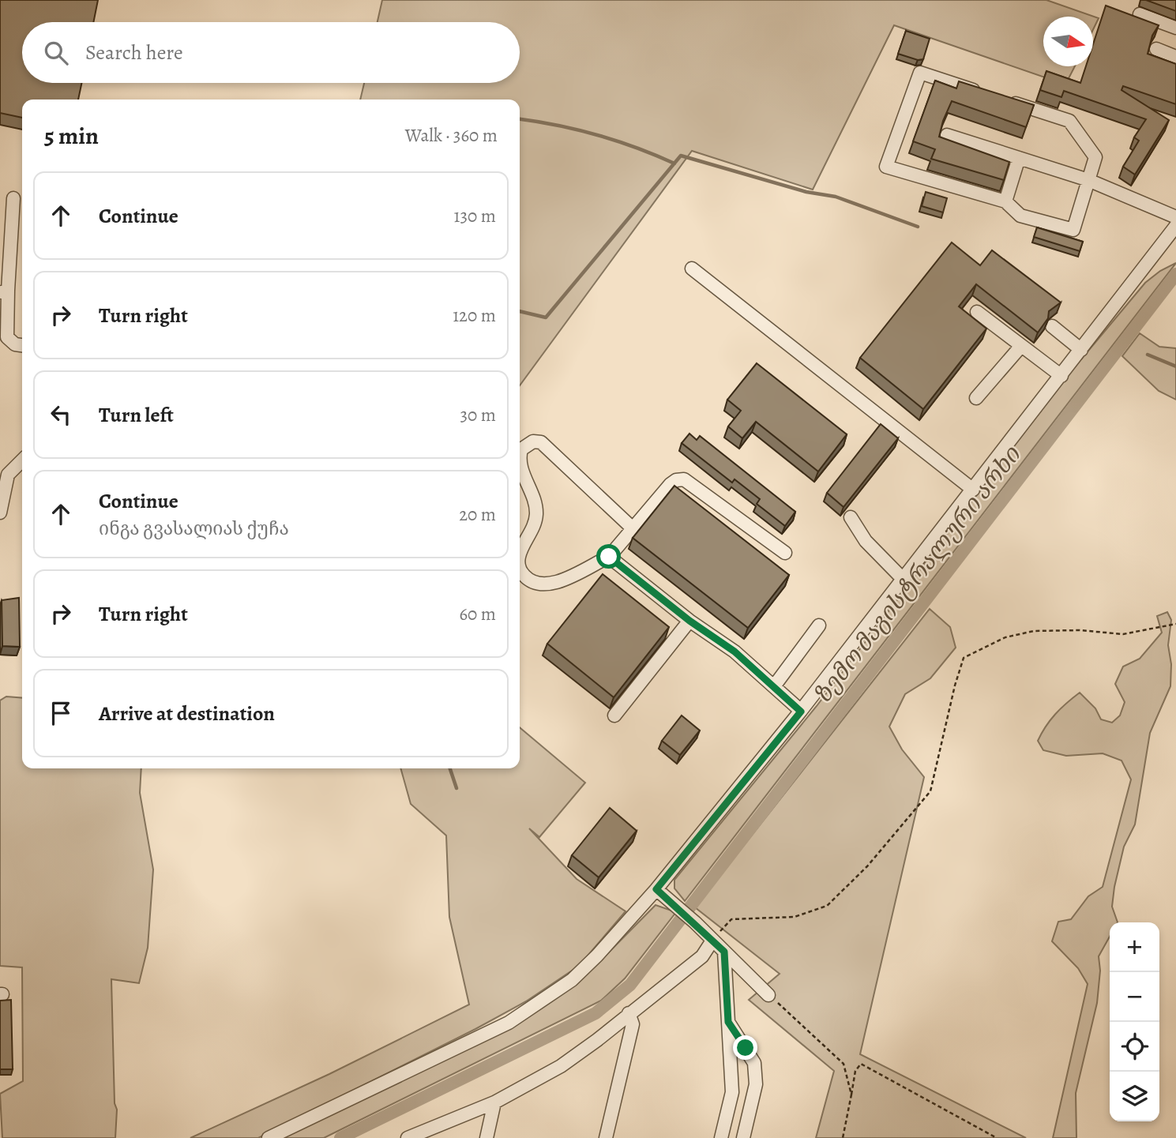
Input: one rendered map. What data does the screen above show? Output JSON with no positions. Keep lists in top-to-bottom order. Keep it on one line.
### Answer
{"water":["ზემო მაგისტრალური არხი"],"north":"right","page":{"search":"Search here","heading":["5 min","Walk · 360 m"],"list":[["Continue","130 m"],["Turn right","120 m"],["Turn left","30 m"],["Continue","ინგა გვასალიას ქუჩა","20 m"],["Turn right","60 m"],"Arrive at destination"],"map_buttons":["+","−"]}}
